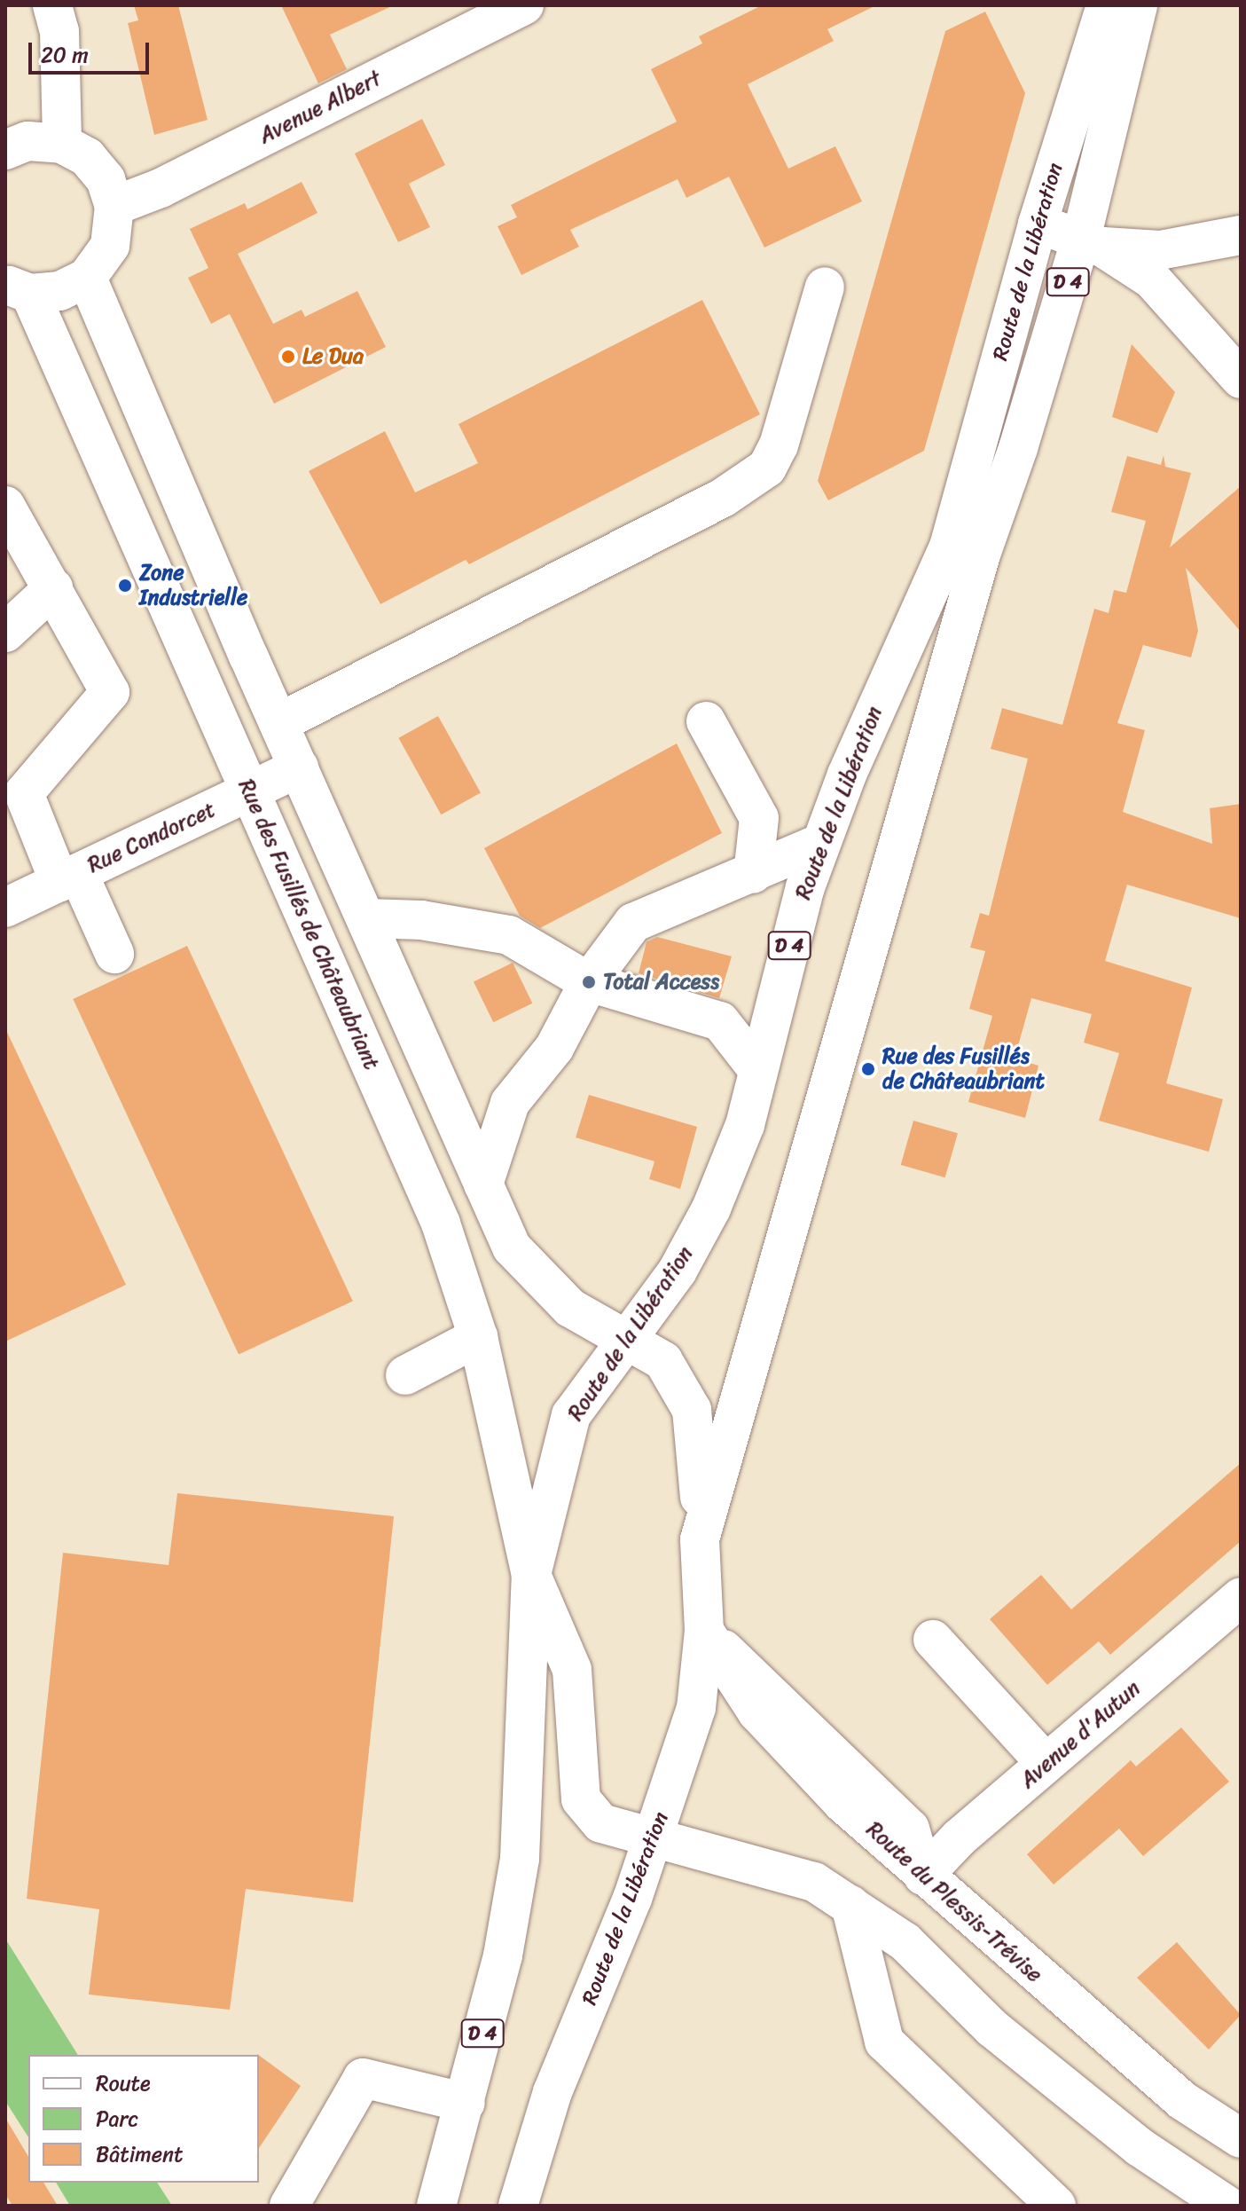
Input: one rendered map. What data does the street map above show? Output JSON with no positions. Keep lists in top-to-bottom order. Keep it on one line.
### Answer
{"streets":{"main road":["Avenue Albert","Route de la Libération","D 4","Rue Condorcet","Rue des Fusillés de Châteaubriant","Avenue d'Autun","Route du Plessis-Trévise"]},"crossings":[["Route de la Libération","Rue des Fusillés de Châteaubriant"],["Route de la Libération","Route du Plessis-Trévise"],["Rue Condorcet","Rue des Fusillés de Châteaubriant"],["Avenue d'Autun","Route du Plessis-Trévise"]],"places":["Le Dua","Zone Industrielle","Total Access","Rue des Fusillés de Châteaubriant"],"legend":["Route","Parc","Bâtiment"],"scale_bar":"20 m"}
